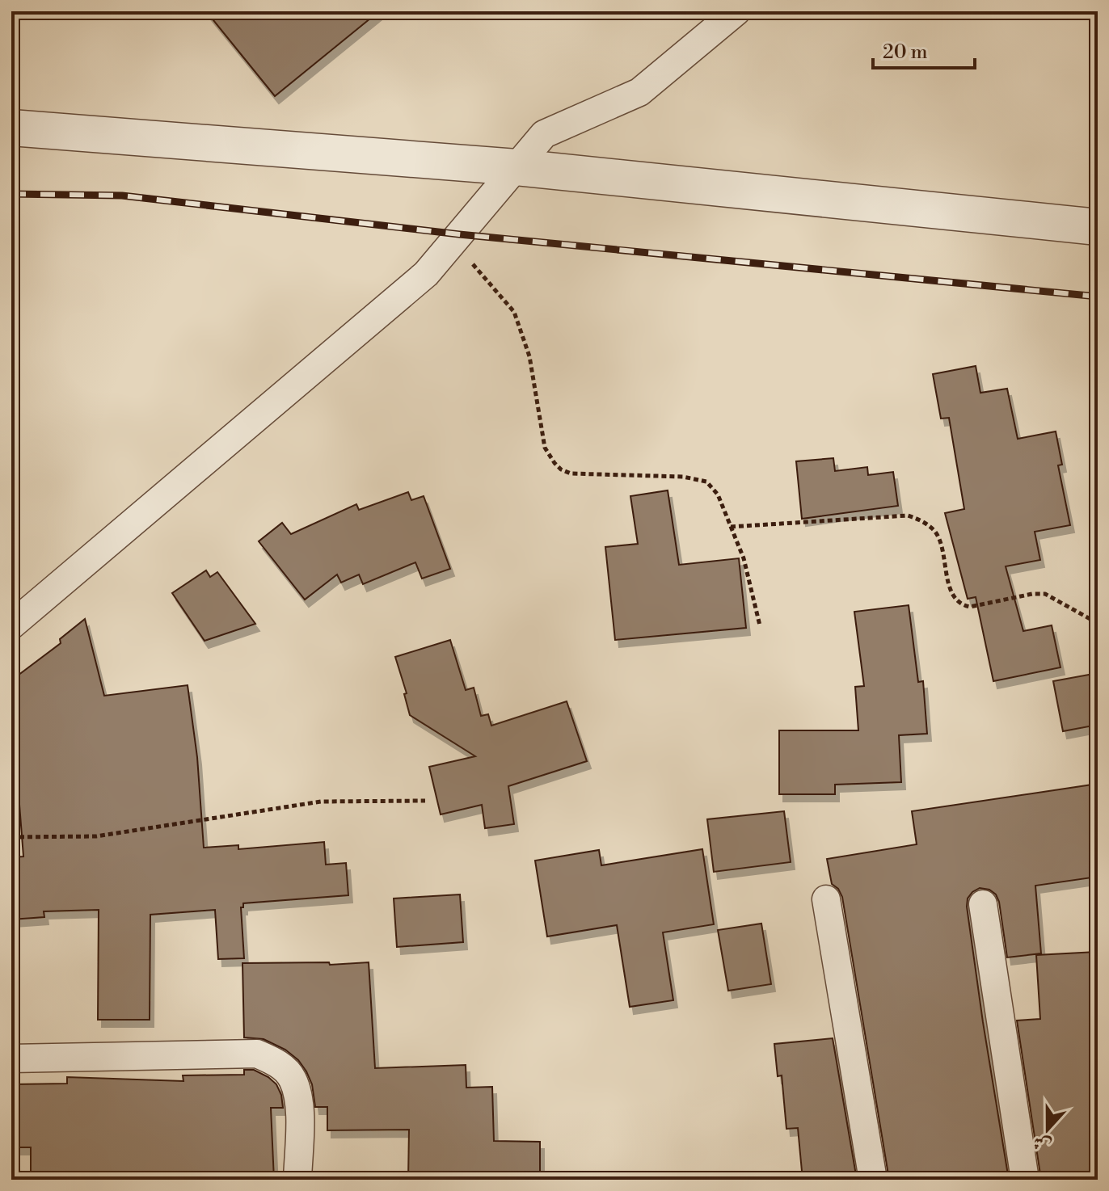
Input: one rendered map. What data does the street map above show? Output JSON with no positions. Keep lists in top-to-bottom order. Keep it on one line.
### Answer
{"scale_bar":"20 m","north":"bottom"}
